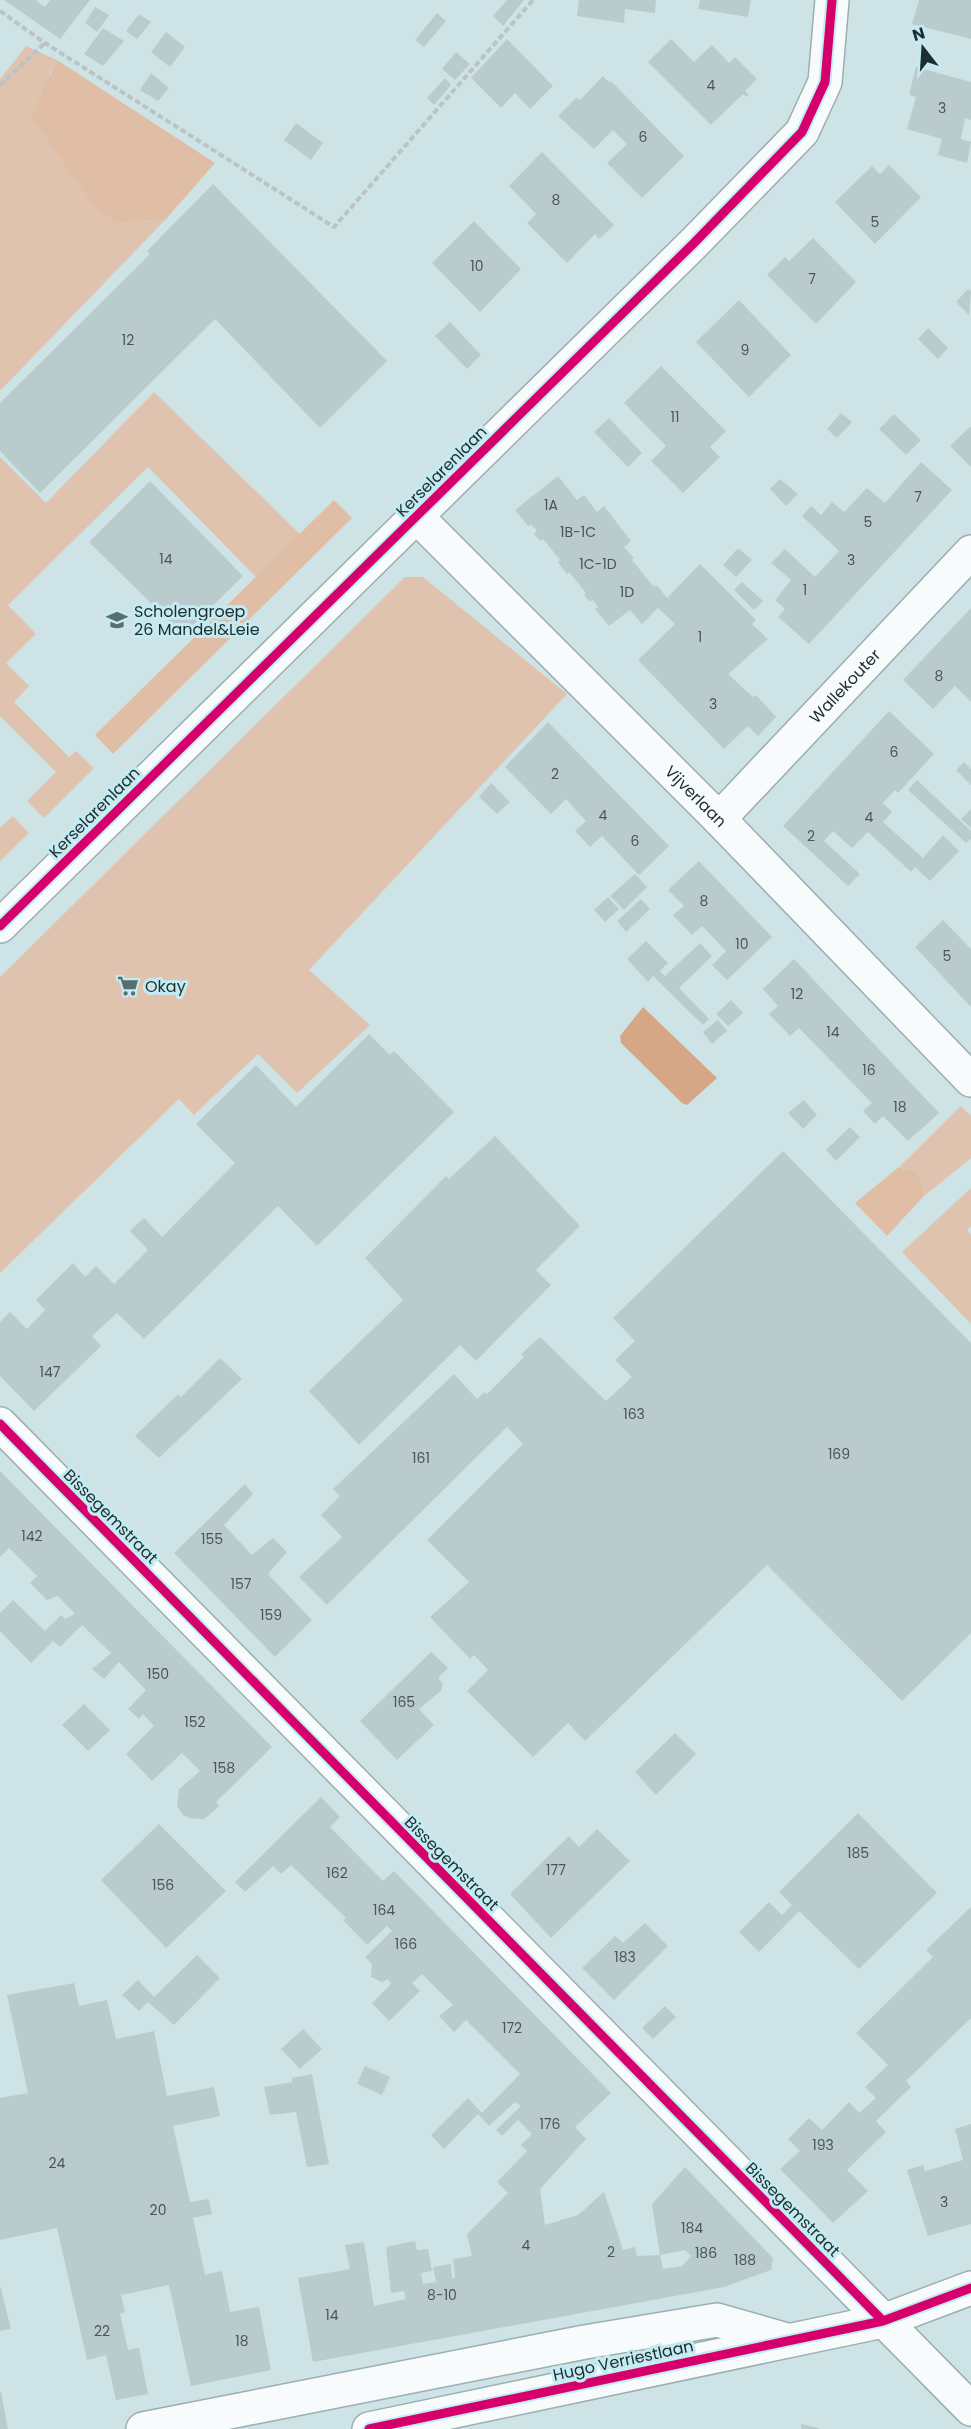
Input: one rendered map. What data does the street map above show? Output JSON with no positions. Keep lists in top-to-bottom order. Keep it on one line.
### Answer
{"streets":{"street":["Kerselarenlaan","Wallekouter","Vijverlaan","Bissegemstraat","Hugo Verriestlaan"]},"crossings":[["Kerselarenlaan","Vijverlaan"],["Wallekouter","Vijverlaan"],["Bissegemstraat","Hugo Verriestlaan"]],"places":{"school or university":["Scholengroep 26 Mandel&Leie"],"supermarket":["Okay"]},"house_numbers":["4","3","6","8","5","10","7","12","9","11","7","1A","5","1B-1C","14","3","1C-1D","1","1D","1","8","3","6","2","4","4","2","6","8","10","5","12","14","16","18","147","163","169","161","142","155","157","159","150","165","152","158","185","177","162","156","164","166","183","172","176","193","24","3","20","184","4","2","186","188","8-10","14","22","18"],"north":"top"}
